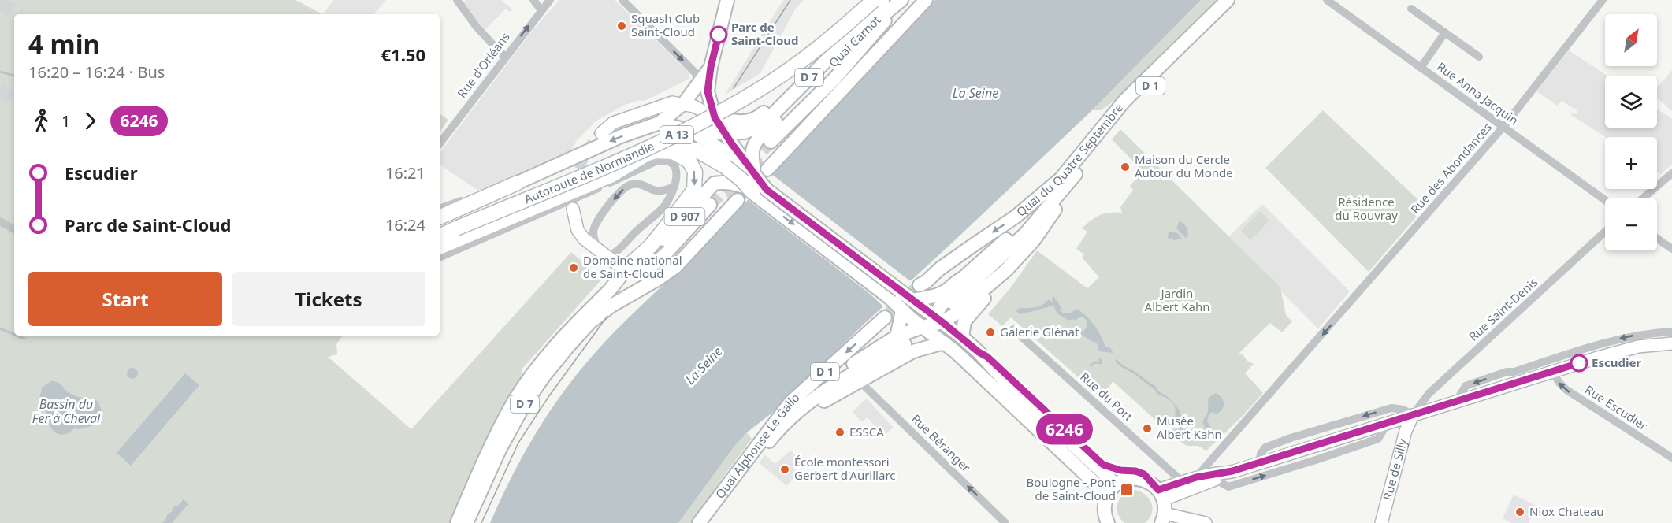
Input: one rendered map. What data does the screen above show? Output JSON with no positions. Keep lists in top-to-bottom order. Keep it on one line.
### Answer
{"streets":{"highway":["A 13","Autoroute de Normandie"],"main road":["Quai Carnot","D 7","D 1","Quai du Quatre Septembre","D 907","Quai Alphonse Le Gallo","Rue de Silly"],"street":["Rue d'Orléans","Rue Anna Jacquin","Rue des Abondances","Rue Saint-Denis","Rue du Port","Rue Escudier","Rue Béranger"]},"crossings":[["Quai Carnot","D 7"],["Quai Carnot","Autoroute de Normandie"],["Quai Carnot","D 907"],["D 7","D 907"],["Rue Anna Jacquin","Rue des Abondances"],["Rue Saint-Denis","Rue de Silly"]],"one_way":["Rue des Abondances","Rue Escudier","Rue Béranger"],"water":["La Seine","Bassin du Fer à Cheval"],"parks":["Résidence du Rouvray","Jardin Albert Kahn"],"places":{"other":["Squash Club Saint-Cloud","Parc de Saint-Cloud","Maison du Cercle Autour du Monde","Domaine national de Saint-Cloud","Galerie Glénat","Escudier","Musée Albert Kahn","ESSCA","École montessori Gerbert d'Aurillarc","Niox Chateau"],"transit":["Boulogne - Pont de Saint-Cloud"]},"lines":["bus line 6246"],"north":"top right","page":{"on_map":"6246","map_buttons":["+","−"],"heading":["4 min","16:20 – 16:24 · Bus","€1.50"],"legs":["1","6246"],"list":[{"name":"Escudier","value":"16:21"},{"name":"Parc de Saint-Cloud","value":"16:24"}],"buttons":["Start","Tickets"]}}
